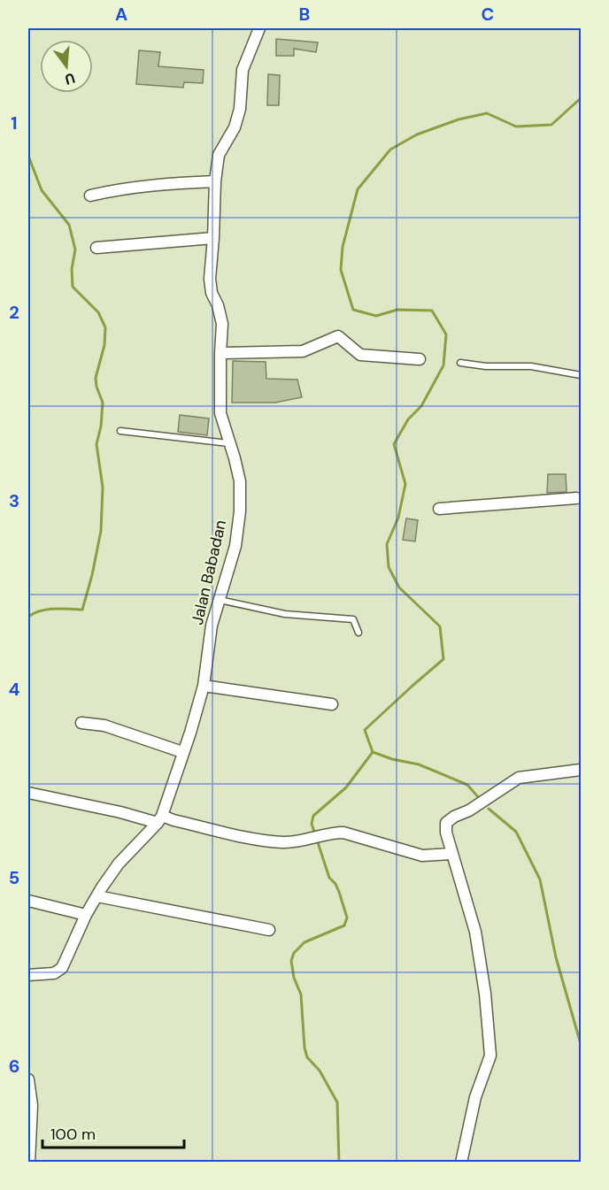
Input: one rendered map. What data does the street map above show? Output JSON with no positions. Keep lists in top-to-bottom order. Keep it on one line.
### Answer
{"streets":{"street":["Jalan Babadan"]},"scale_bar":"100 m","north":"bottom","grid":{"columns":["A","B","C"],"rows":["1","2","3","4","5","6"]}}
